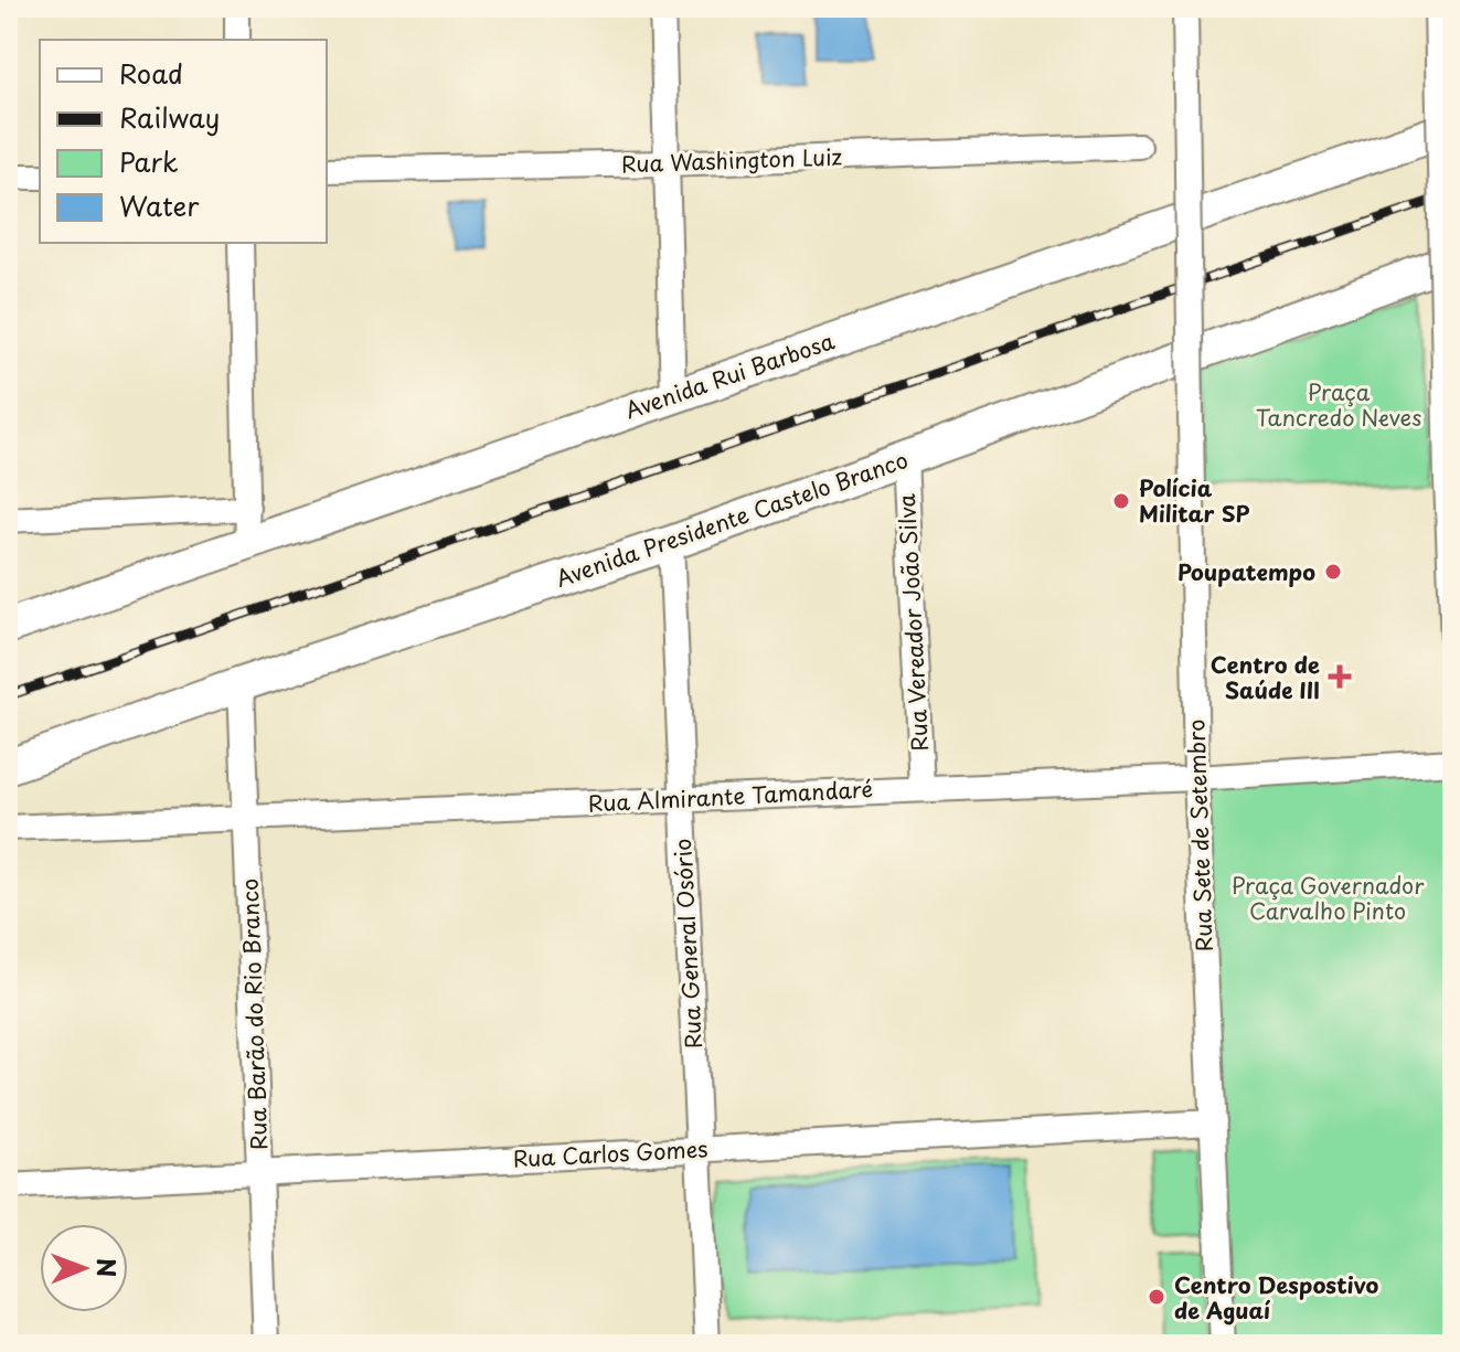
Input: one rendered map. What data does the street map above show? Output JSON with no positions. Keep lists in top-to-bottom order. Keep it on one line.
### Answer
{"streets":{"main road":["Avenida Rui Barbosa","Avenida Presidente Castelo Branco"],"street":["Rua Washington Luiz","Rua Vereador João Silva","Rua Almirante Tamandaré","Rua Sete de Setembro","Rua General Osório","Rua Barão do Rio Branco","Rua Carlos Gomes"]},"crossings":[["Avenida Presidente Castelo Branco","Rua Vereador João Silva"],["Avenida Presidente Castelo Branco","Rua General Osório"],["Avenida Presidente Castelo Branco","Rua Barão do Rio Branco"],["Rua Vereador João Silva","Rua Almirante Tamandaré"],["Rua Almirante Tamandaré","Rua Sete de Setembro"],["Rua Almirante Tamandaré","Rua General Osório"],["Rua Almirante Tamandaré","Rua Barão do Rio Branco"],["Rua Sete de Setembro","Rua Carlos Gomes"],["Rua General Osório","Rua Carlos Gomes"],["Rua Barão do Rio Branco","Rua Carlos Gomes"]],"parks":["Praça Tancredo Neves","Praça Governador Carvalho Pinto"],"places":{"other":["Polícia Militar SP","Poupatempo","Centro Despostivo de Aguaí"],"health":["Centro de Saúde III"]},"legend":["Road","Railway","Park","Water"],"north":"right"}
